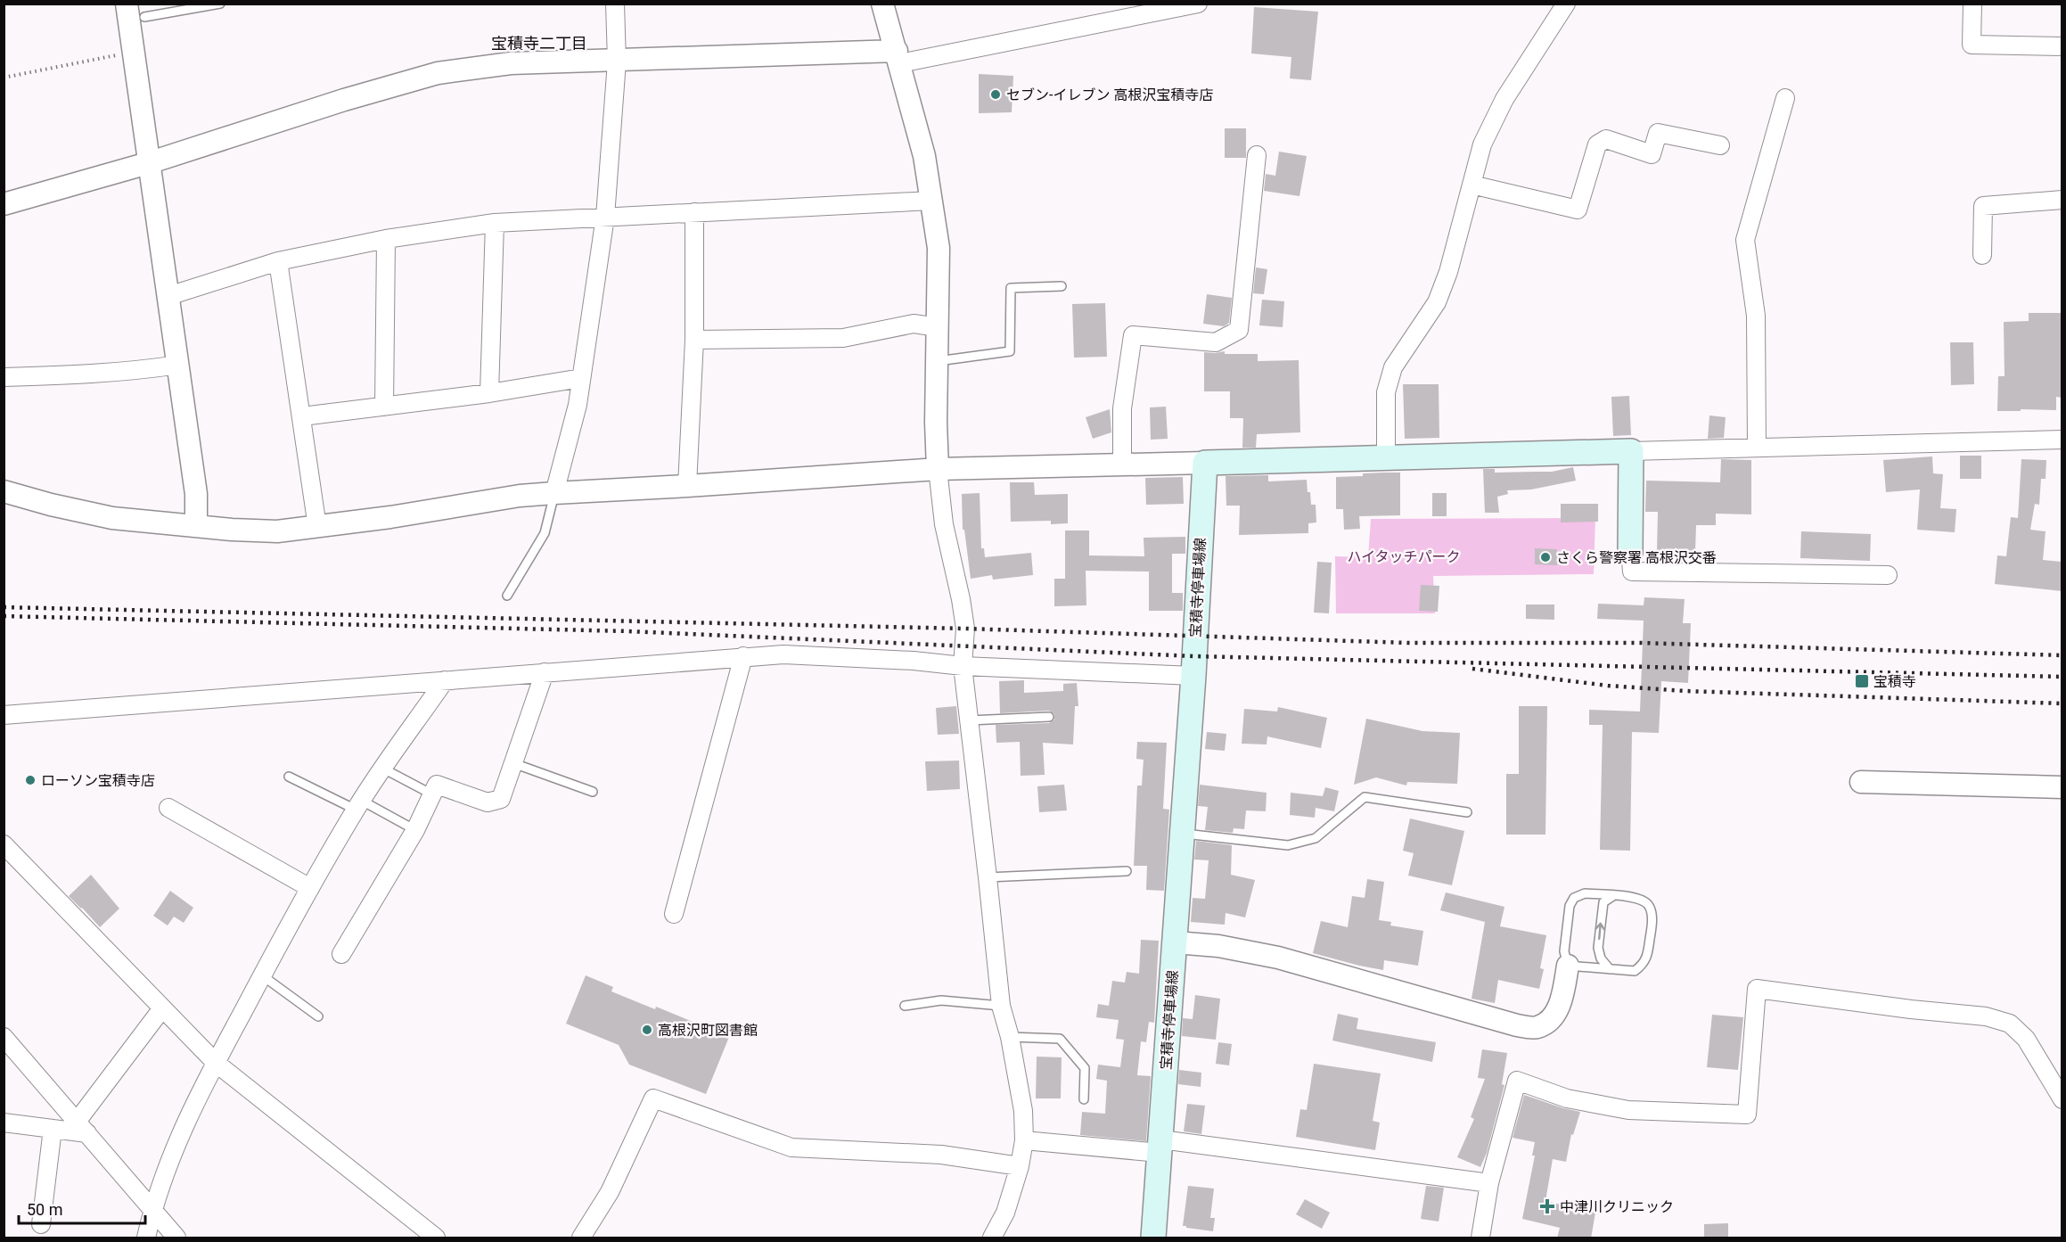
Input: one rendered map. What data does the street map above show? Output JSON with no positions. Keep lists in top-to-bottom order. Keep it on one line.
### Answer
{"streets":{"main road":["宝積寺停車場線"]},"districts":["宝積寺二丁目"],"parks":["ハイタッチパーク"],"places":{"other":["セブン-イレブン 高根沢宝積寺店","さくら警察署 高根沢交番","ローソン宝積寺店","高根沢町図書館"],"transit":["宝積寺"],"health":["中津川クリニック"]},"scale_bar":"50 m"}
